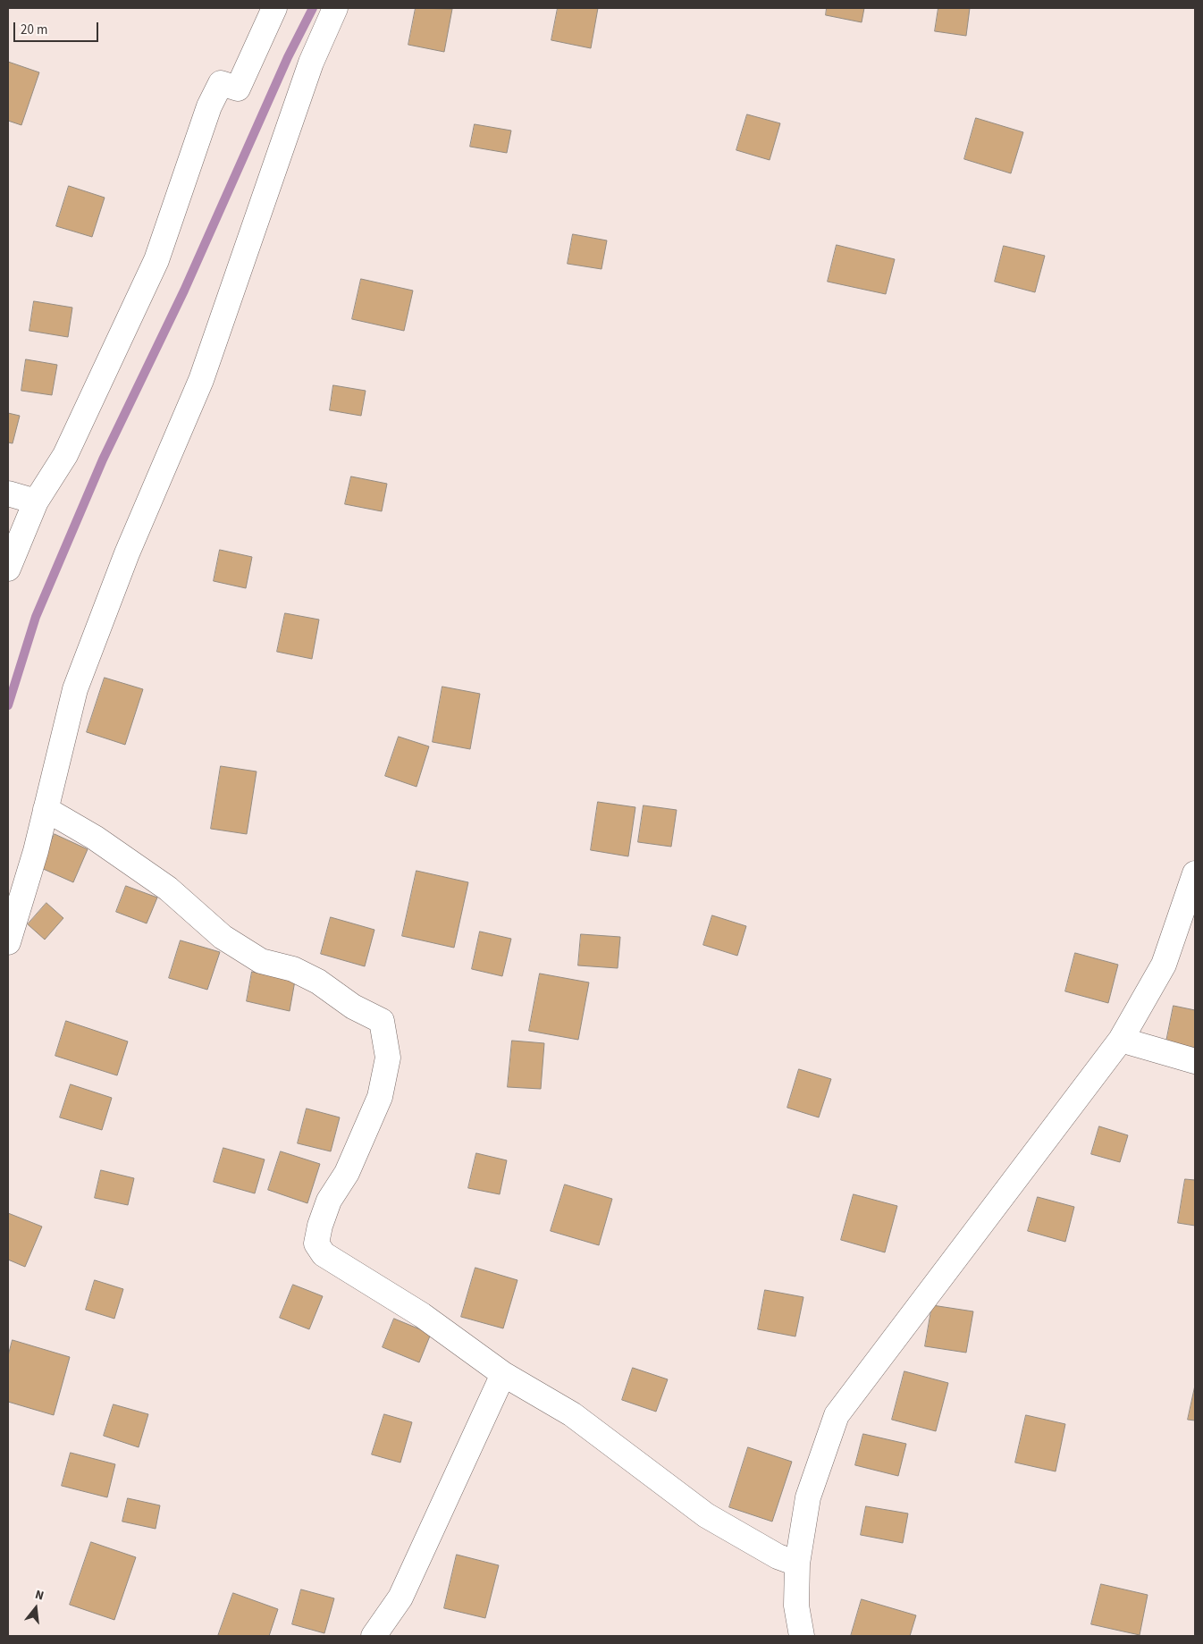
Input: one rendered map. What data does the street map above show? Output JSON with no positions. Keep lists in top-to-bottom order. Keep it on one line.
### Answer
{"scale_bar":"20 m","north":"top"}
